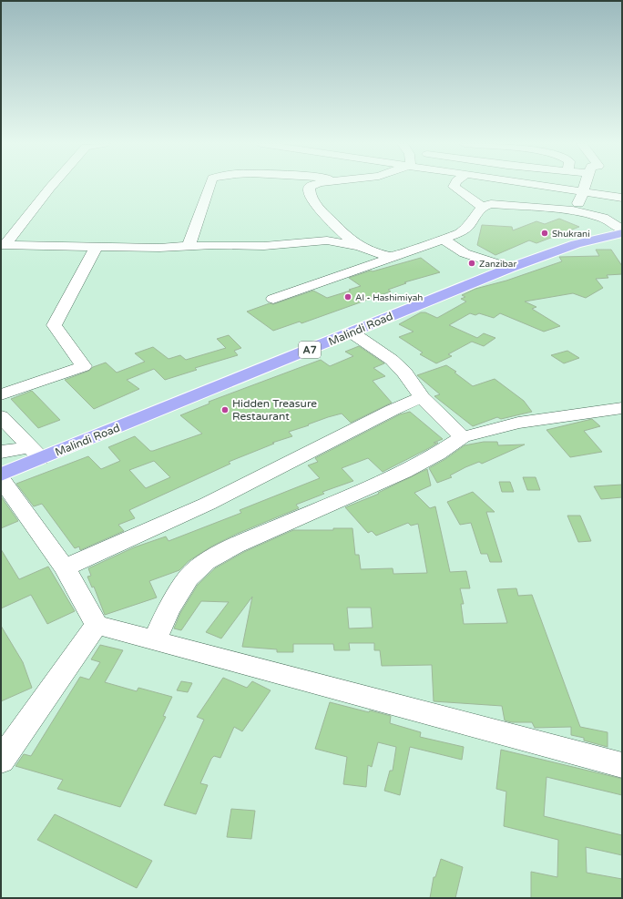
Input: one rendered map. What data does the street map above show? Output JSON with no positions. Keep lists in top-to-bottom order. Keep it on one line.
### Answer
{"streets":{"highway":["Malindi Road","A7"]},"places":["Shukrani","Zanzibar","Al - Hashimiyah","Hidden Treasure Restaurant"]}
